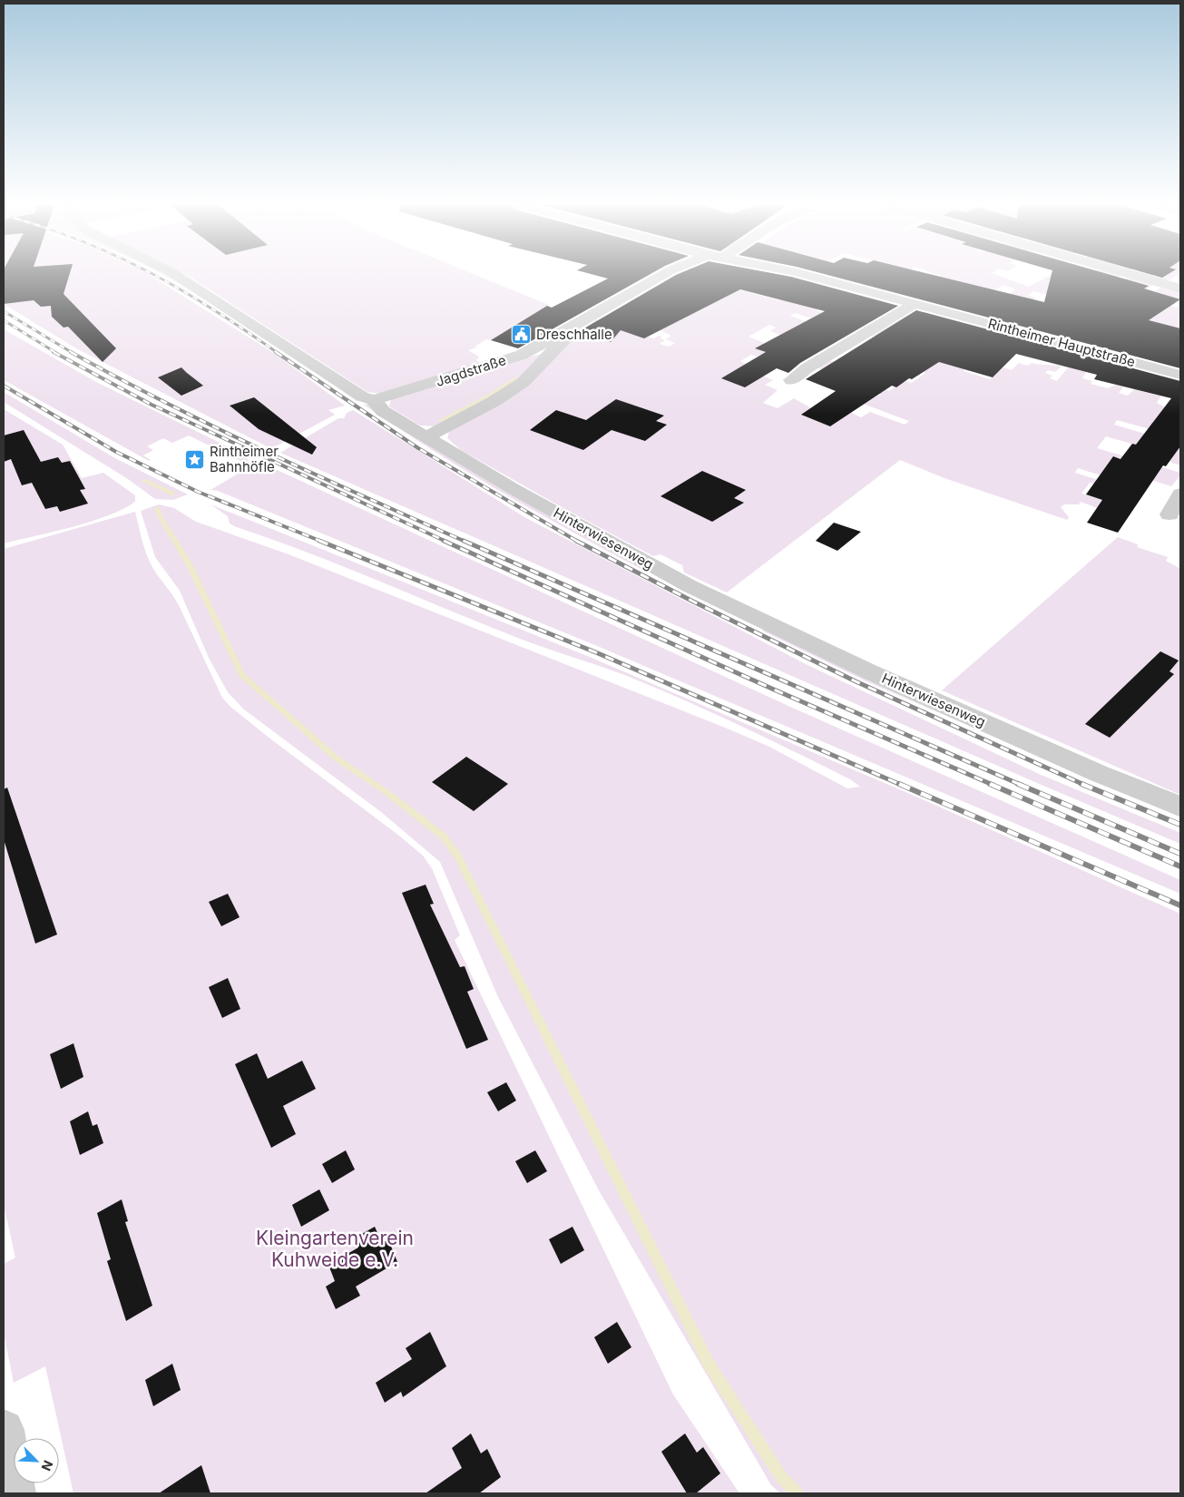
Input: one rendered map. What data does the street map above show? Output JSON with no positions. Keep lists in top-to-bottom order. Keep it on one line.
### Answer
{"streets":{"street":["Rintheimer Hauptstraße","Jagdstraße","Hinterwiesenweg"]},"crossings":[["Jagdstraße","Hinterwiesenweg"]],"parks":["Kleingartenverein Kuhweide e.V."],"places":{"public building":["Dreschhalle"],"place":["Rintheimer Bahnhöfle"]},"north":"bottom right"}
